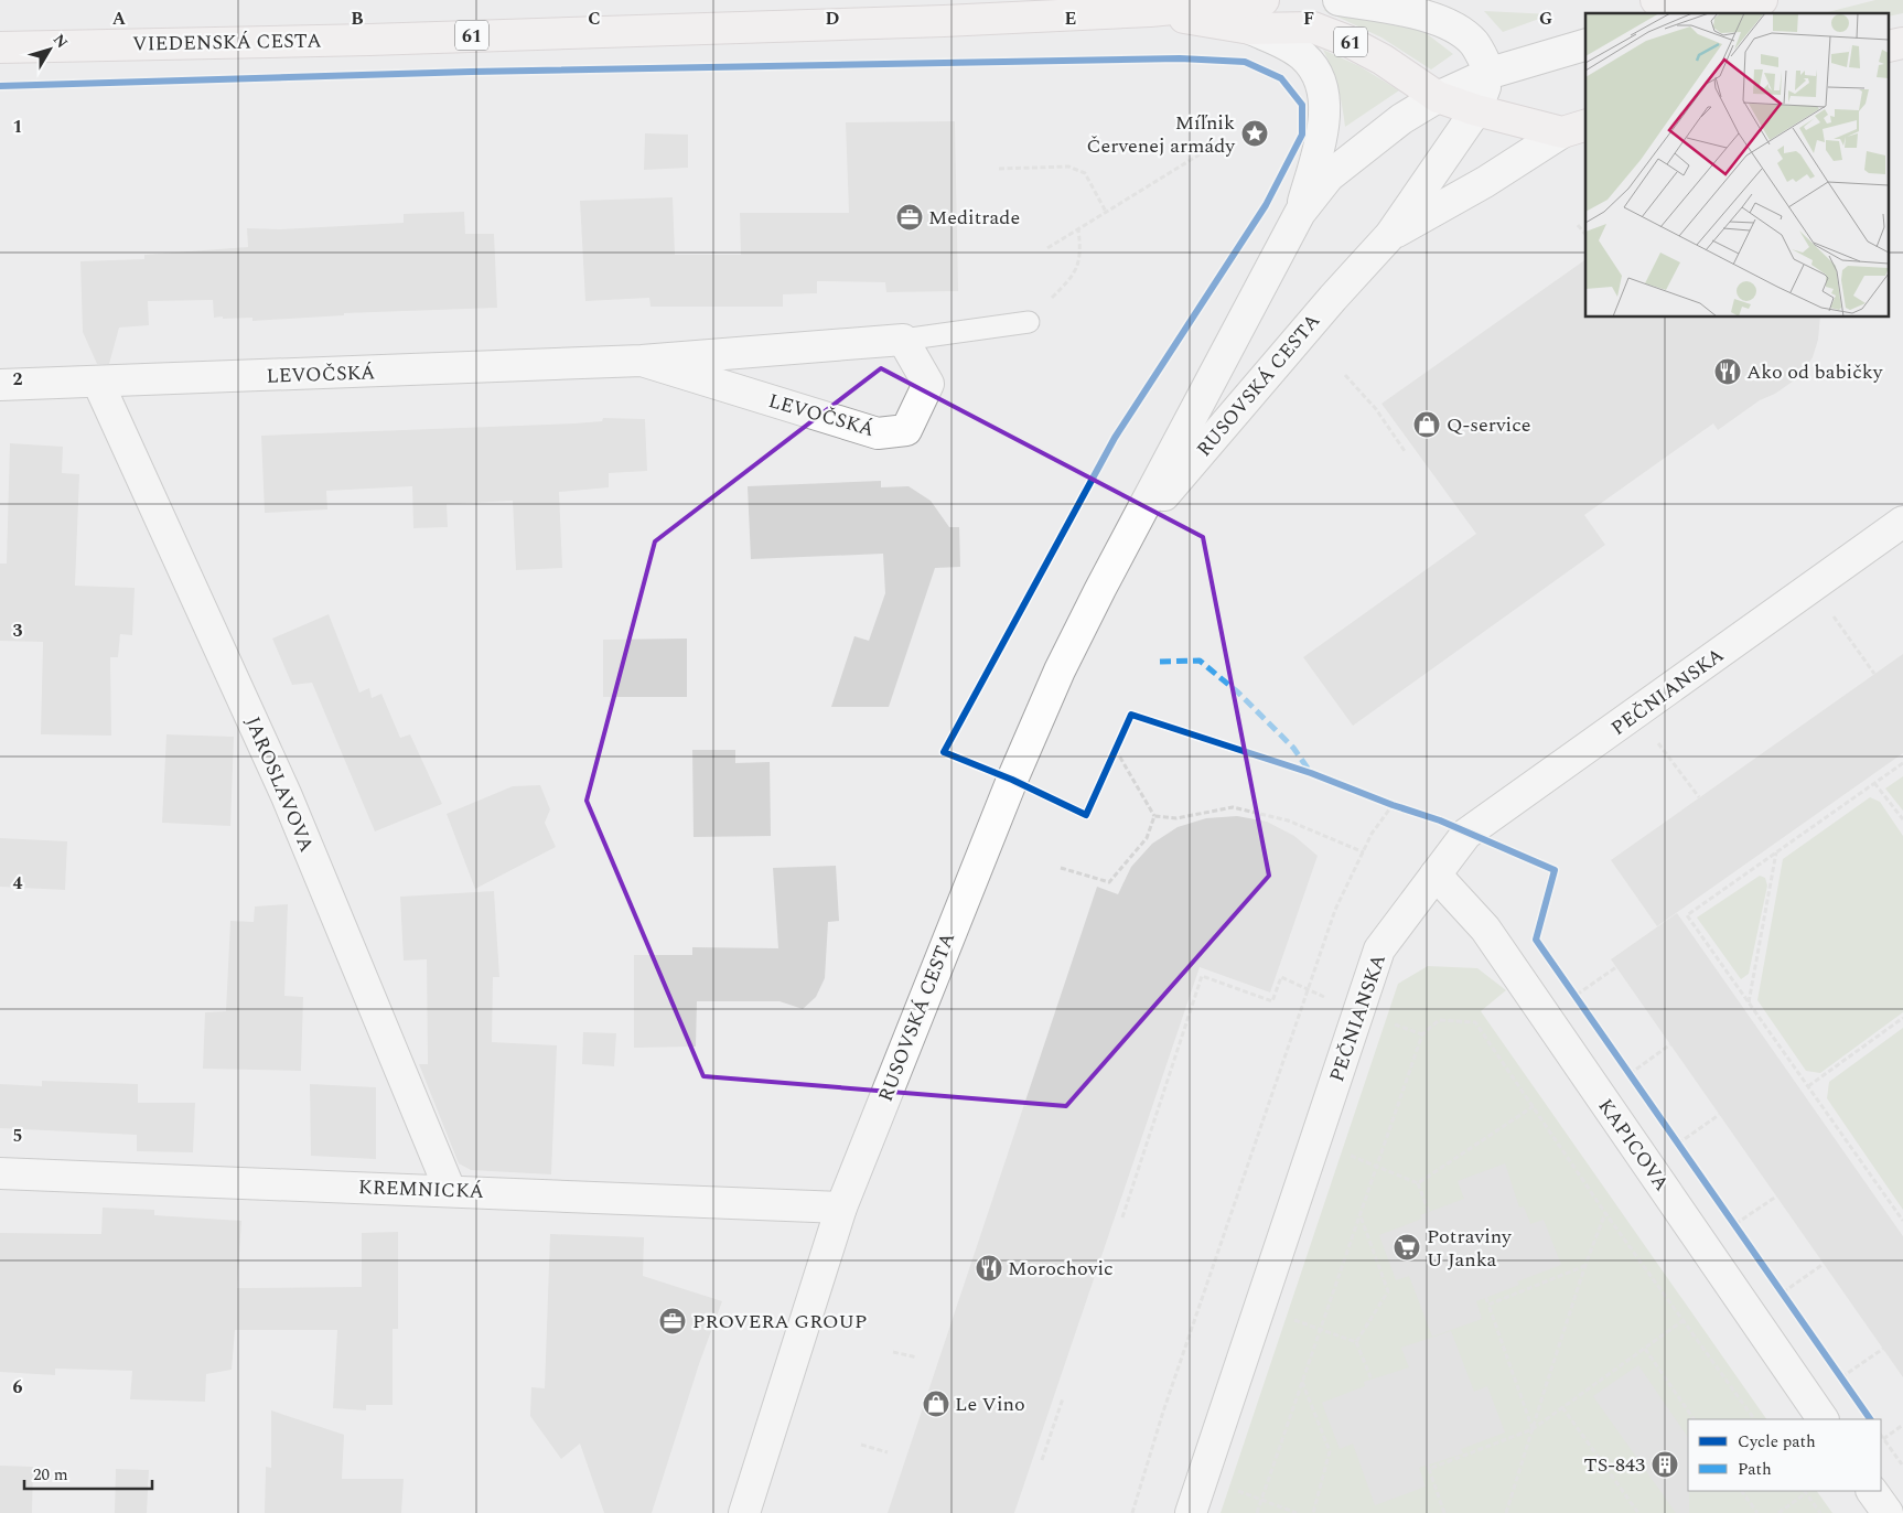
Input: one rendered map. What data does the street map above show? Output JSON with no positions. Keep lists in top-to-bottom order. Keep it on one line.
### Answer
{"streets":{"main road":["61","VIEDENSKÁ CESTA"],"street":["LEVOČSKÁ","RUSOVSKÁ CESTA","PEČNIANSKA","JAROSLAVOVA","KAPICOVA","KREMNICKÁ"]},"crossings":[["VIEDENSKÁ CESTA","RUSOVSKÁ CESTA"],["LEVOČSKÁ","JAROSLAVOVA"],["RUSOVSKÁ CESTA","KREMNICKÁ"],["PEČNIANSKA","KAPICOVA"],["JAROSLAVOVA","KREMNICKÁ"]],"places":{"place":["Míľnik Červenej armády"],"office":["Meditrade","PROVERA GROUP"],"restaurant":["Ako od babičky","Morochovic"],"shop":["Q-service","Le Vino"],"supermarket":["Potraviny U Janka"],"building":["TS-843"]},"legend":["Cycle path","Path"],"scale_bar":"20 m","north":"top right","grid":{"columns":["A","B","C","D","E","F","G"],"rows":["1","2","3","4","5","6"]}}
